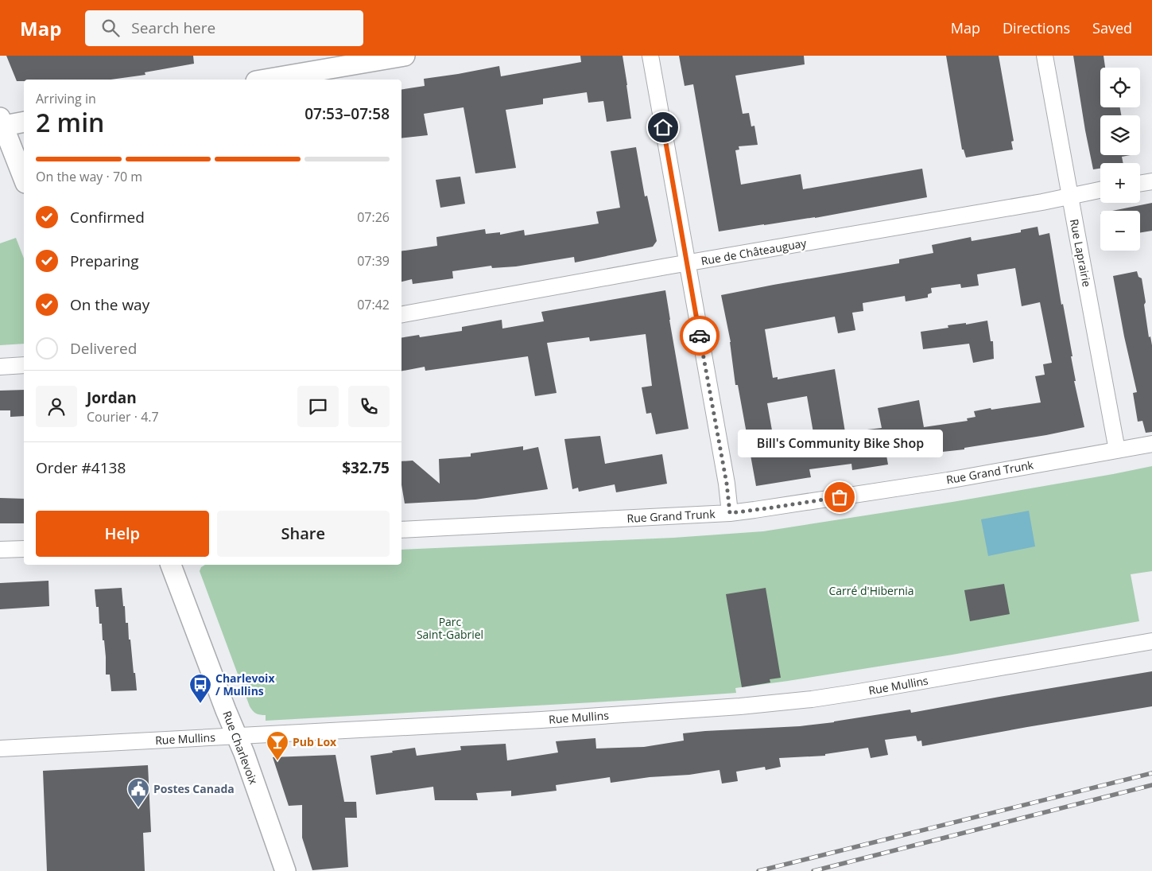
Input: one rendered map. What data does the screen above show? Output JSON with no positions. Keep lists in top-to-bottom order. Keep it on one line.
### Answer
{"streets":{"street":["Rue de Châteauguay","Rue Laprairie","Rue Grand Trunk","Rue Mullins","Rue Charlevoix"]},"crossings":[["Rue de Châteauguay","Rue Laprairie"],["Rue Laprairie","Rue Grand Trunk"],["Rue Mullins","Rue Charlevoix"]],"parks":["Carré d'Hibernia","Parc Saint-Gabriel"],"places":{"other":["Bill's Community Bike Shop"],"bus stop":["Charlevoix / Mullins"],"bar":["Pub Lox"],"public building":["Postes Canada"]},"page":{"header":"Map","search":"Search here","nav":["Map","Directions","Saved"],"map_buttons":["+","−"],"heading":["2 min","Arriving in","07:53–07:58"],"panel":["Jordan","Courier · 4.7","Order #4138","$32.75"],"bar":"On the way · 70 m","list":[["Confirmed","07:26"],["Preparing","07:39"],["On the way","07:42"],"Delivered"],"bubble":"Bill's Community Bike Shop","buttons":["Help","Share"]}}
